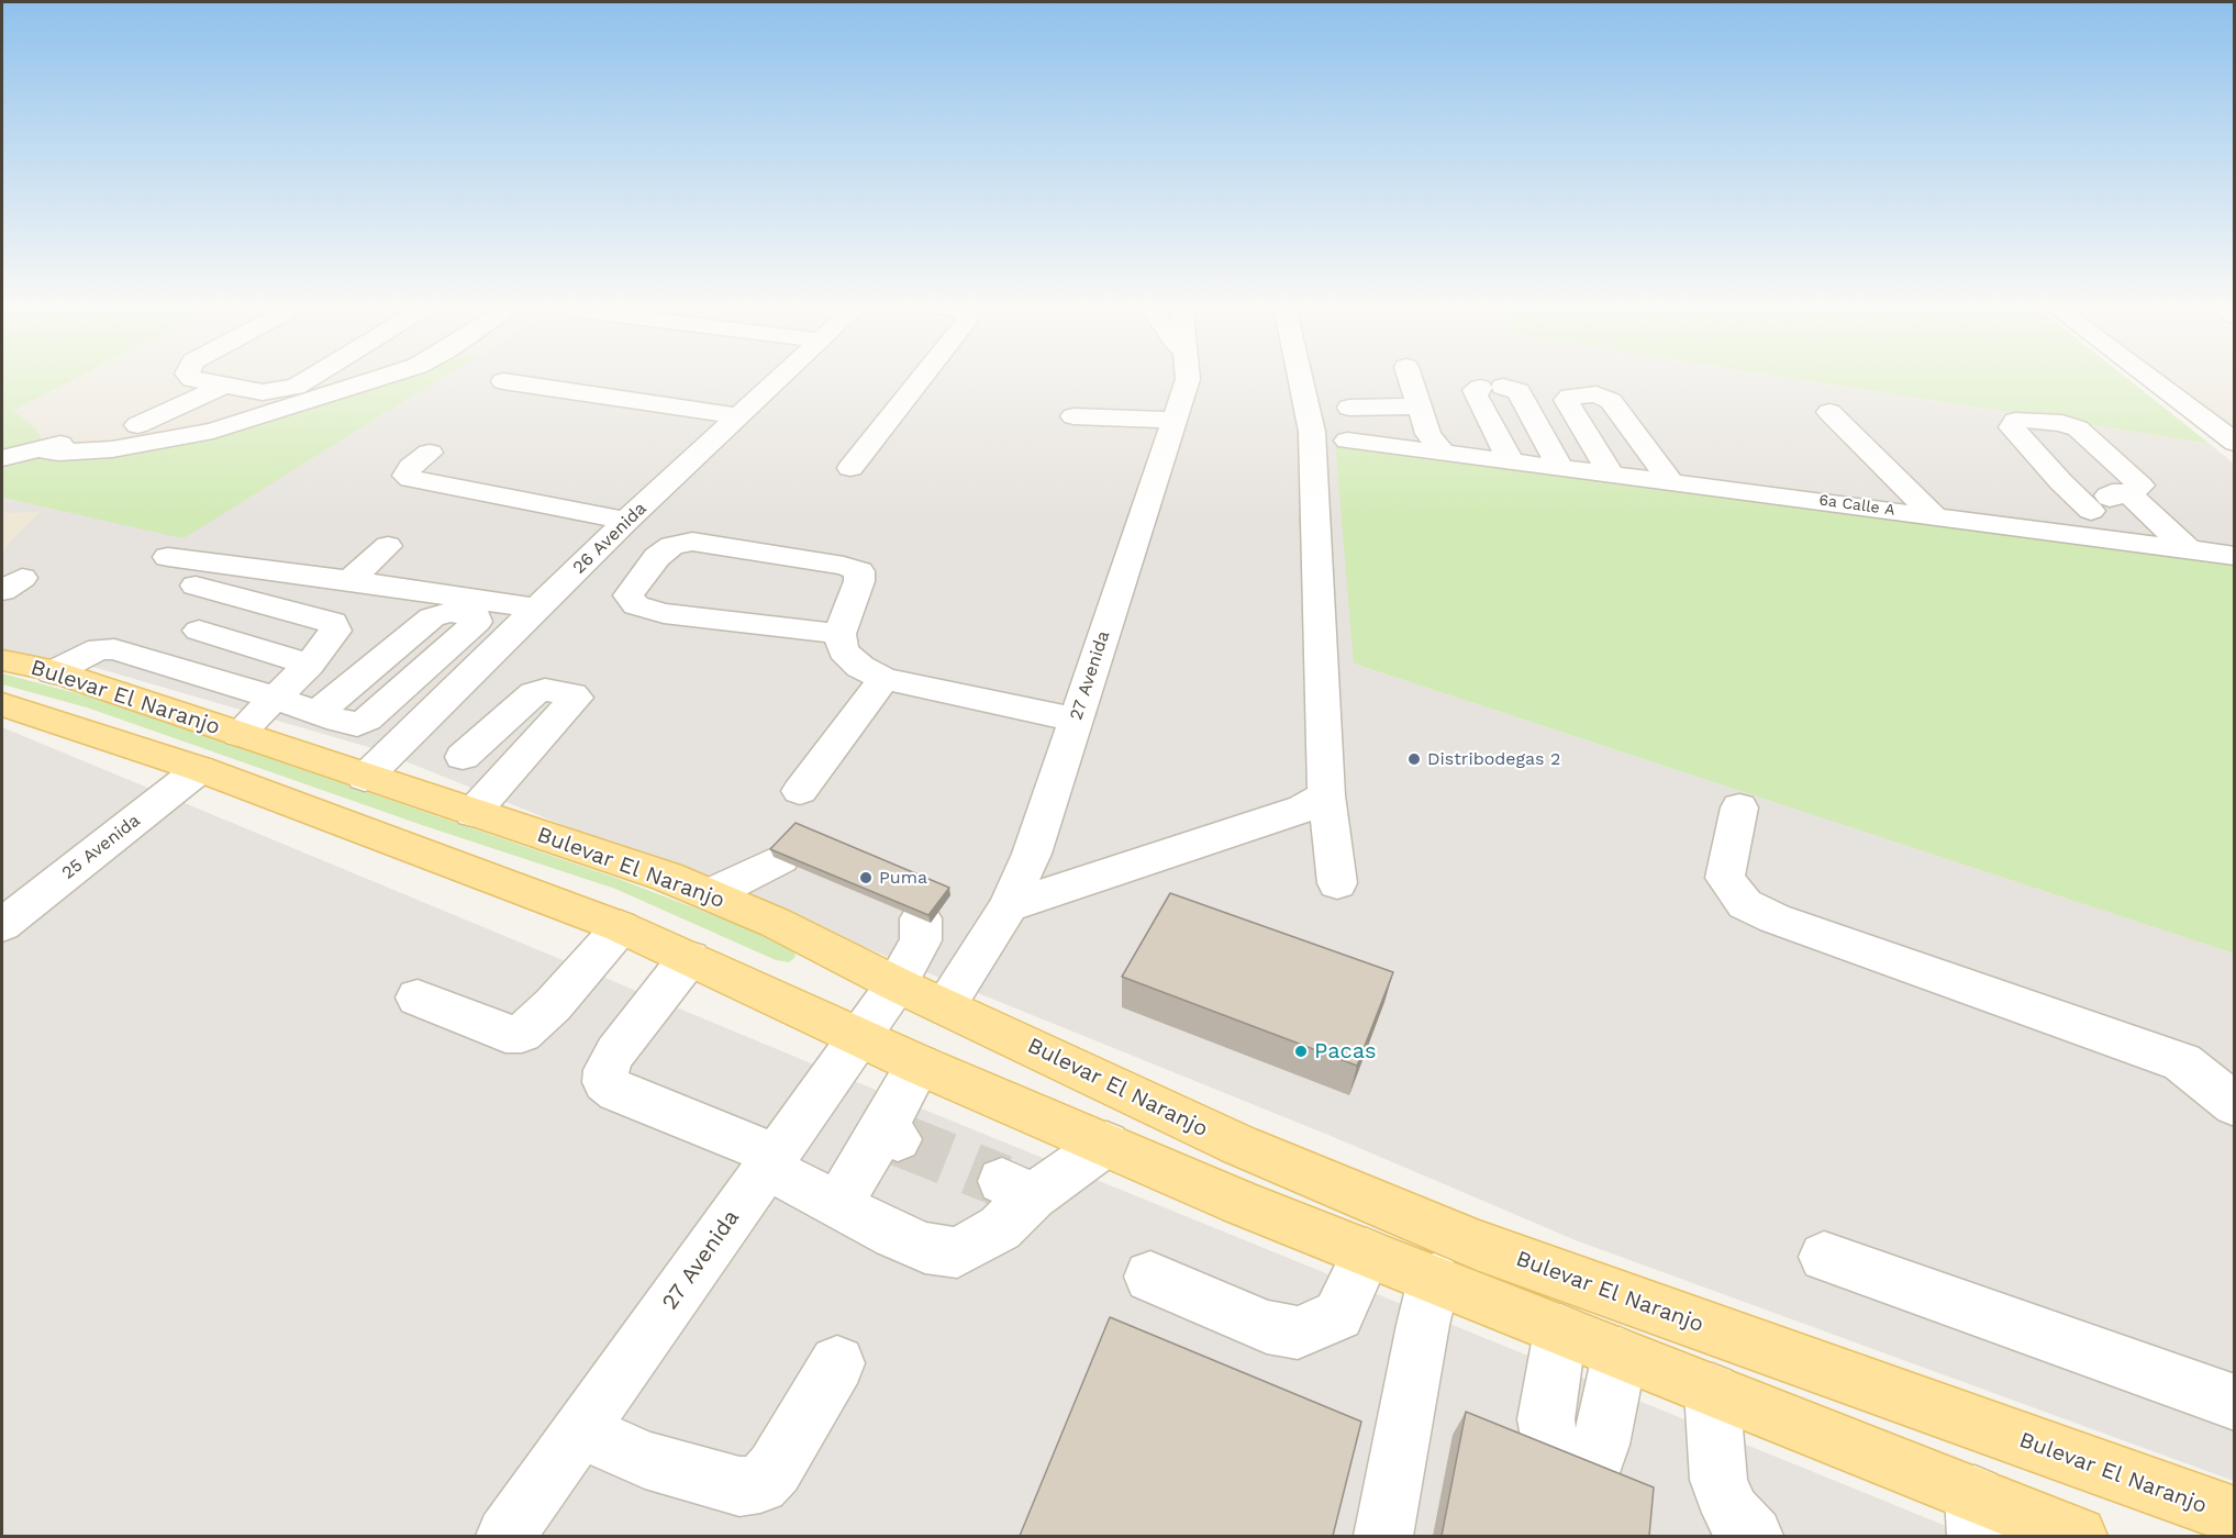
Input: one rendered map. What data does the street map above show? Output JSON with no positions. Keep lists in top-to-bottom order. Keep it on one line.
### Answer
{"streets":{"main road":["Bulevar El Naranjo"],"street":["6a Calle A","26 Avenida","27 Avenida","25 Avenida"]},"crossings":[["26 Avenida","Bulevar El Naranjo"],["27 Avenida","Bulevar El Naranjo"]],"places":["Distribodegas 2","Puma","Pacas"]}
